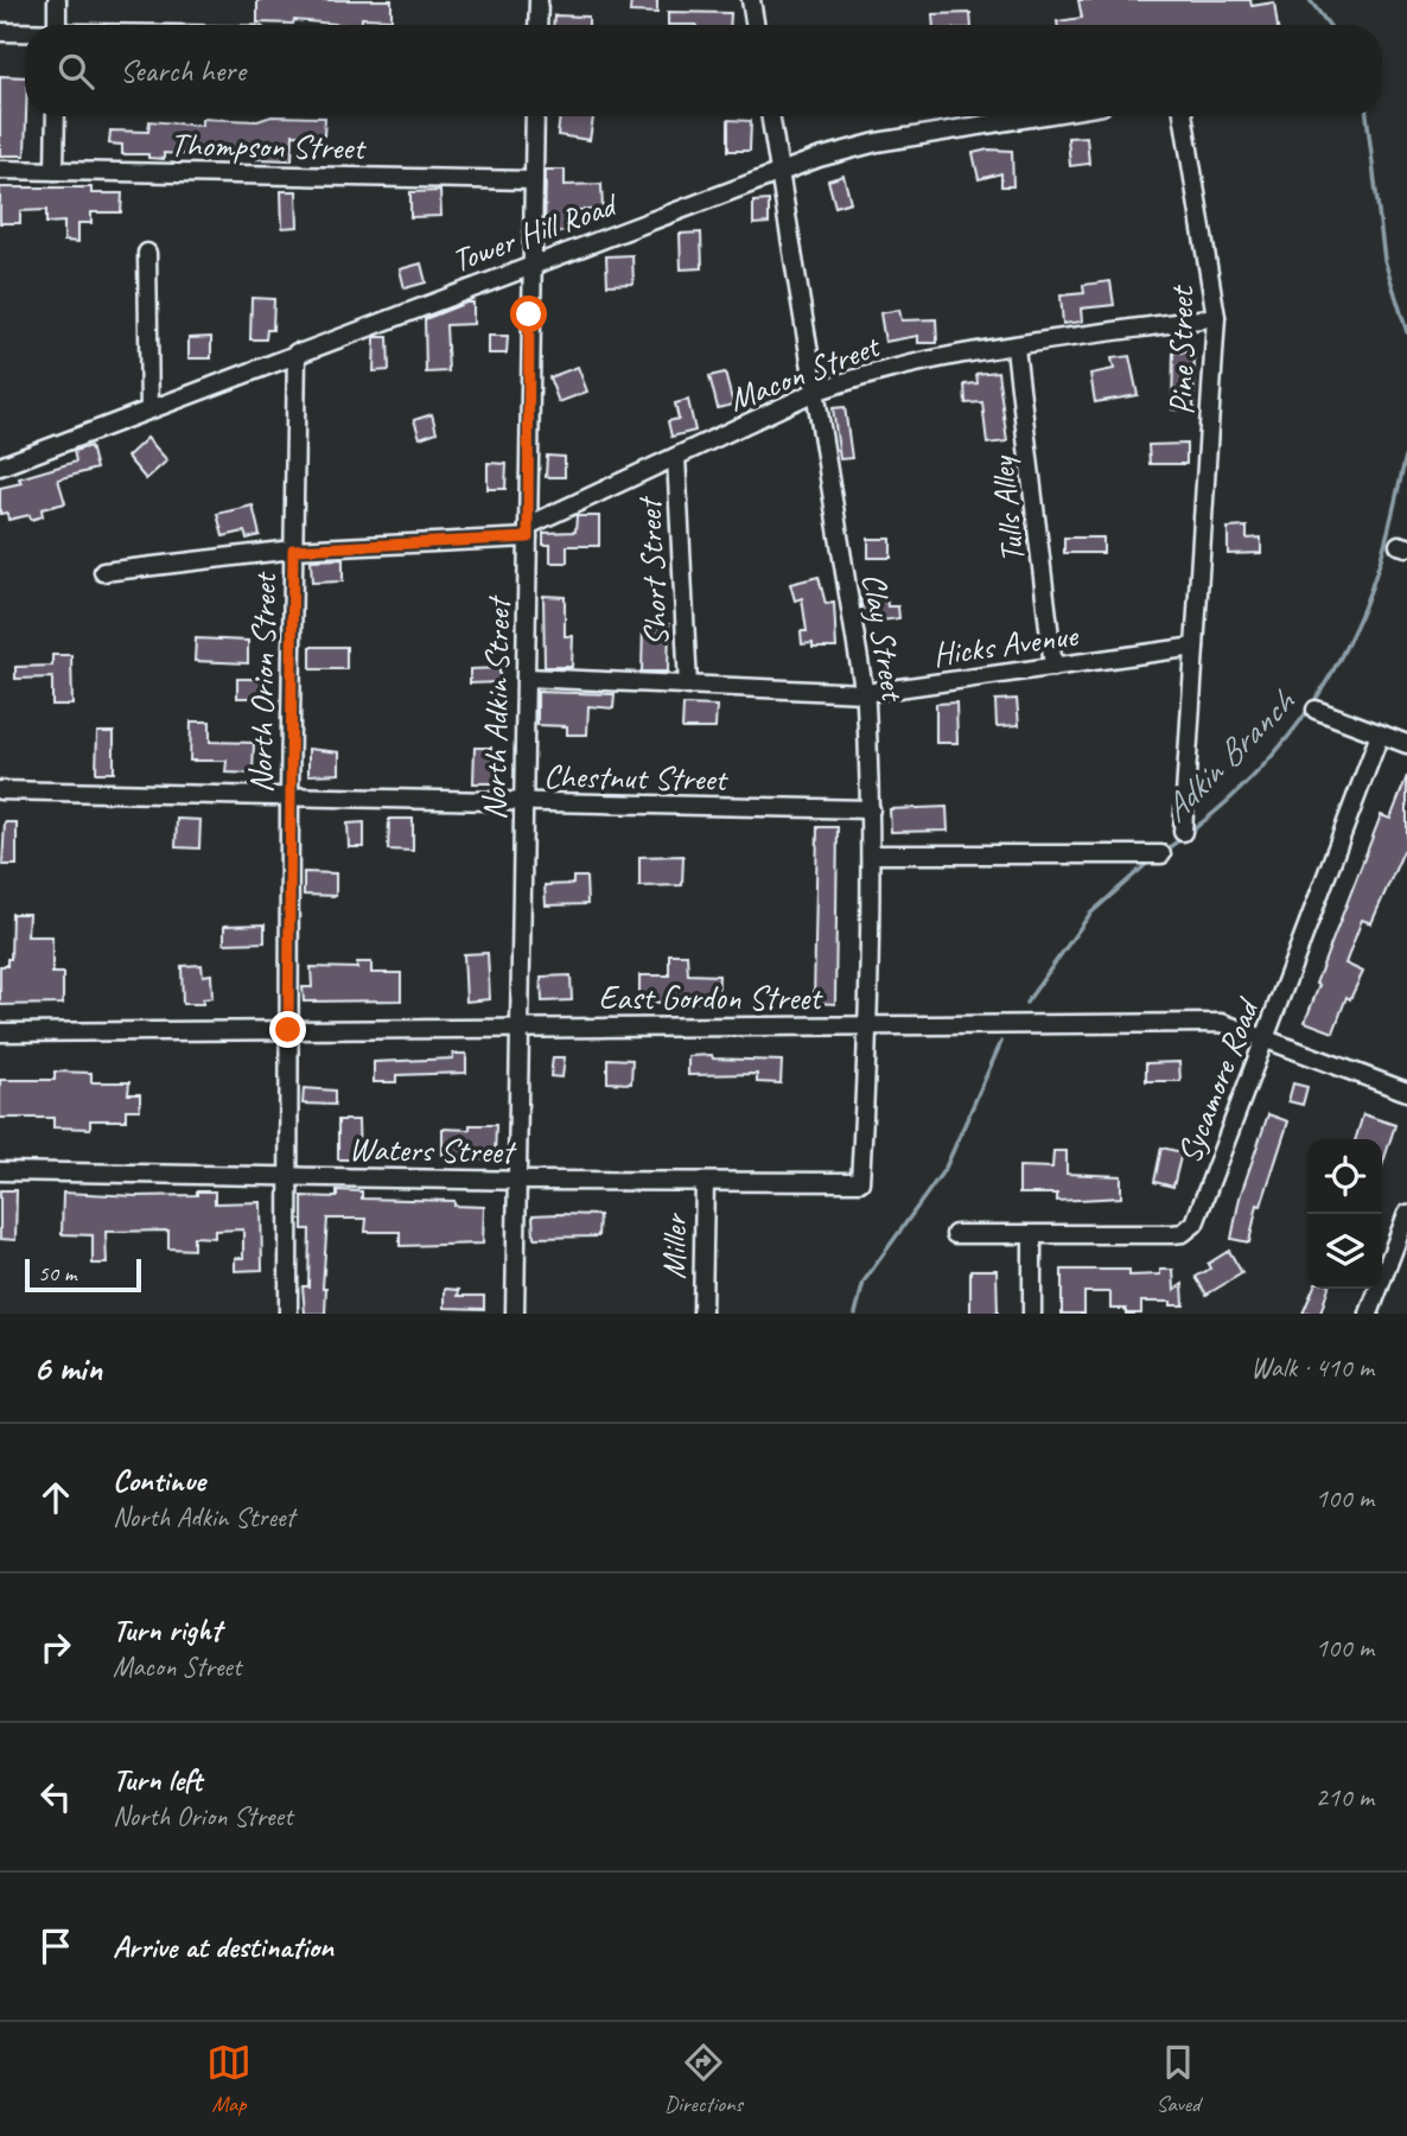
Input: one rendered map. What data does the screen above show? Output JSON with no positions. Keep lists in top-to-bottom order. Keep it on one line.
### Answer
{"streets":{"street":["Thompson Street","Tower Hill Road","Pine Street","Macon Street","Tulls Alley","Short Street","Clay Street","Hicks Avenue","North Orion Street","North Adkin Street","Chestnut Street","East Gordon Street","Sycamore Road","Waters Street","Miller"]},"crossings":[["Thompson Street","North Adkin Street"],["Tower Hill Road","Clay Street"],["Tower Hill Road","North Orion Street"],["Tower Hill Road","North Adkin Street"],["Pine Street","Macon Street"],["Pine Street","Hicks Avenue"],["Macon Street","Tulls Alley"],["Macon Street","Short Street"],["Macon Street","Clay Street"],["Macon Street","North Orion Street"],["Macon Street","North Adkin Street"],["Tulls Alley","Hicks Avenue"],["Short Street","Hicks Avenue"],["Clay Street","Hicks Avenue"],["Clay Street","Chestnut Street"],["Clay Street","East Gordon Street"],["Clay Street","Waters Street"],["Hicks Avenue","North Adkin Street"],["North Orion Street","Chestnut Street"],["North Orion Street","East Gordon Street"],["North Orion Street","Waters Street"],["North Adkin Street","Chestnut Street"],["North Adkin Street","East Gordon Street"],["North Adkin Street","Waters Street"],["East Gordon Street","Sycamore Road"],["Waters Street","Miller"]],"water":["Adkin Branch"],"scale_bar":"50 m","page":{"search":"Search here","scale":"50 m","heading":["6 min","Walk · 410 m"],"list":[["Continue","North Adkin Street","100 m"],["Turn right","Macon Street","100 m"],["Turn left","North Orion Street","210 m"],"Arrive at destination"],"nav":["Map","Directions","Saved"]}}
